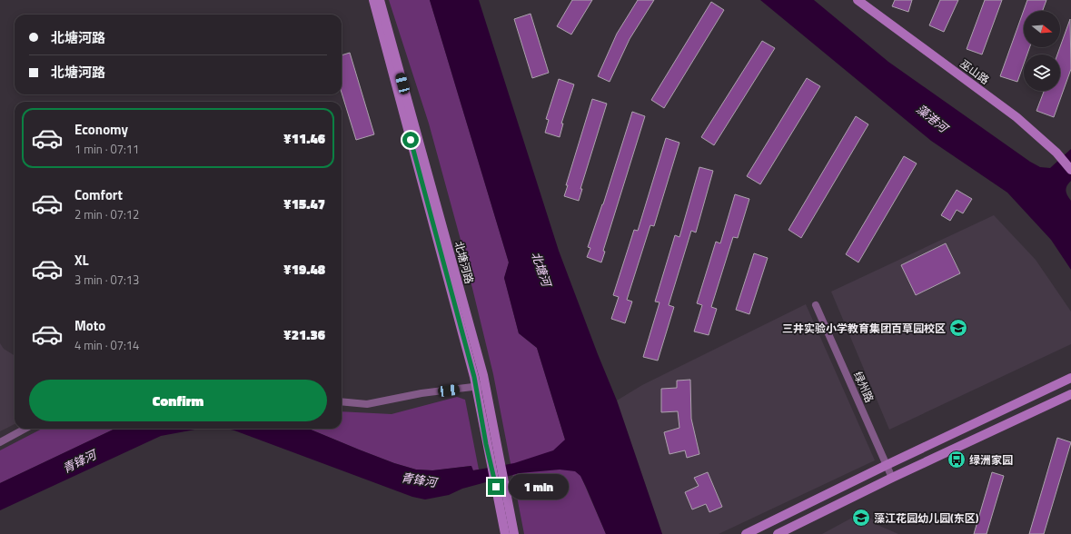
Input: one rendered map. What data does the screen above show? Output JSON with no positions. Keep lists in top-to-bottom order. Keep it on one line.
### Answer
{"streets":{"main road":["巫山路","北塘河路"],"street":["绿州路"]},"water":["藻港河","北塘河","青锋河"],"places":{"school or university":["三井实验小学教育集团百草园校区","藻江花园幼儿园(东区)"],"bus stop":["绿洲家园"]},"north":"right","page":{"banner":["北塘河路","北塘河路"],"list":[{"name":"Economy","note":"1 min · 07:11","value":"¥11.46"},{"name":"Comfort","note":"2 min · 07:12","value":"¥15.47"},{"name":"XL","note":"3 min · 07:13","value":"¥19.48"},{"name":"Moto","note":"4 min · 07:14","value":"¥21.36"}],"buttons":"Confirm","bubble":"1 min"}}
